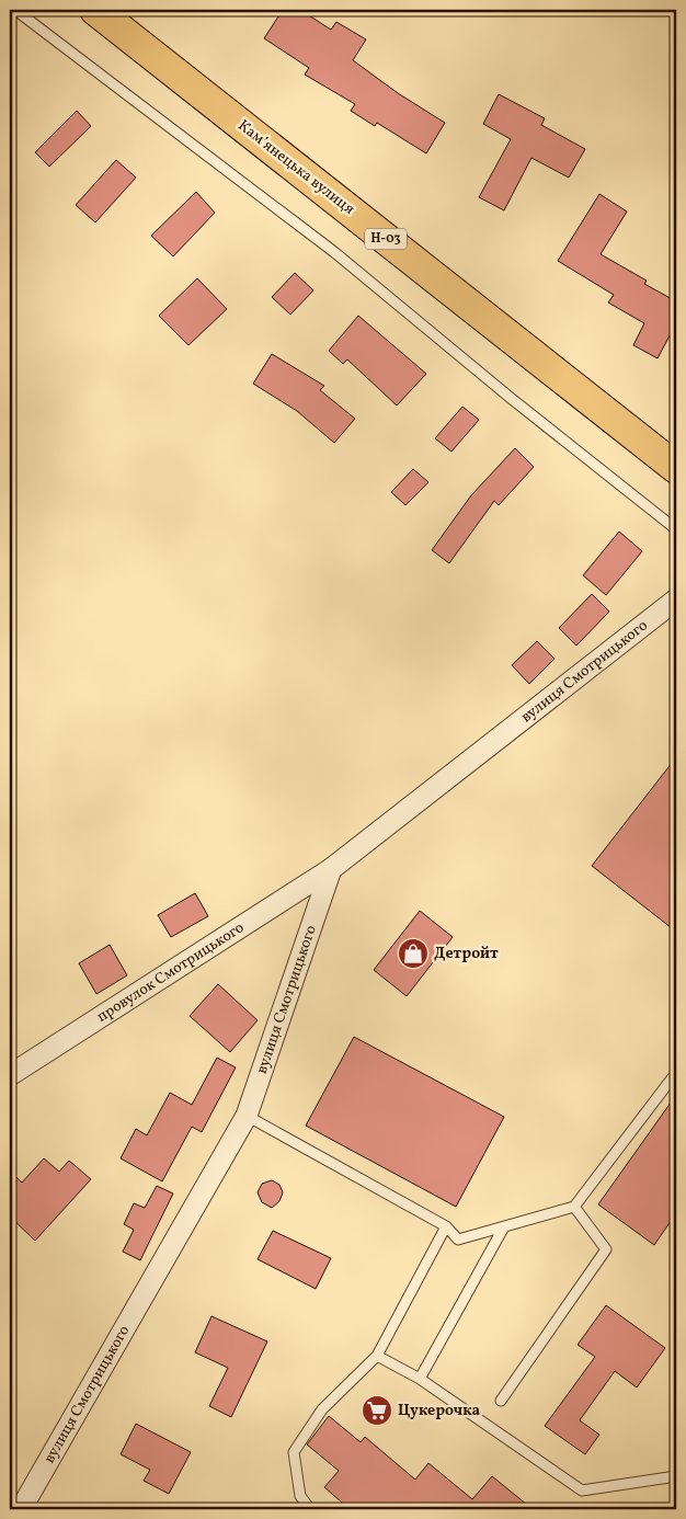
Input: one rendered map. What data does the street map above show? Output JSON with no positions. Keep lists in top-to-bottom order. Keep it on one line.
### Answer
{"streets":{"main road":["Камʼянецька вулиця","Н-03"],"street":["вулиця Смотрицького","провулок Смотрицького"]},"crossings":[["вулиця Смотрицького","провулок Смотрицького"]],"places":{"shop":["Детройт"],"supermarket":["Цукерочка"]}}
